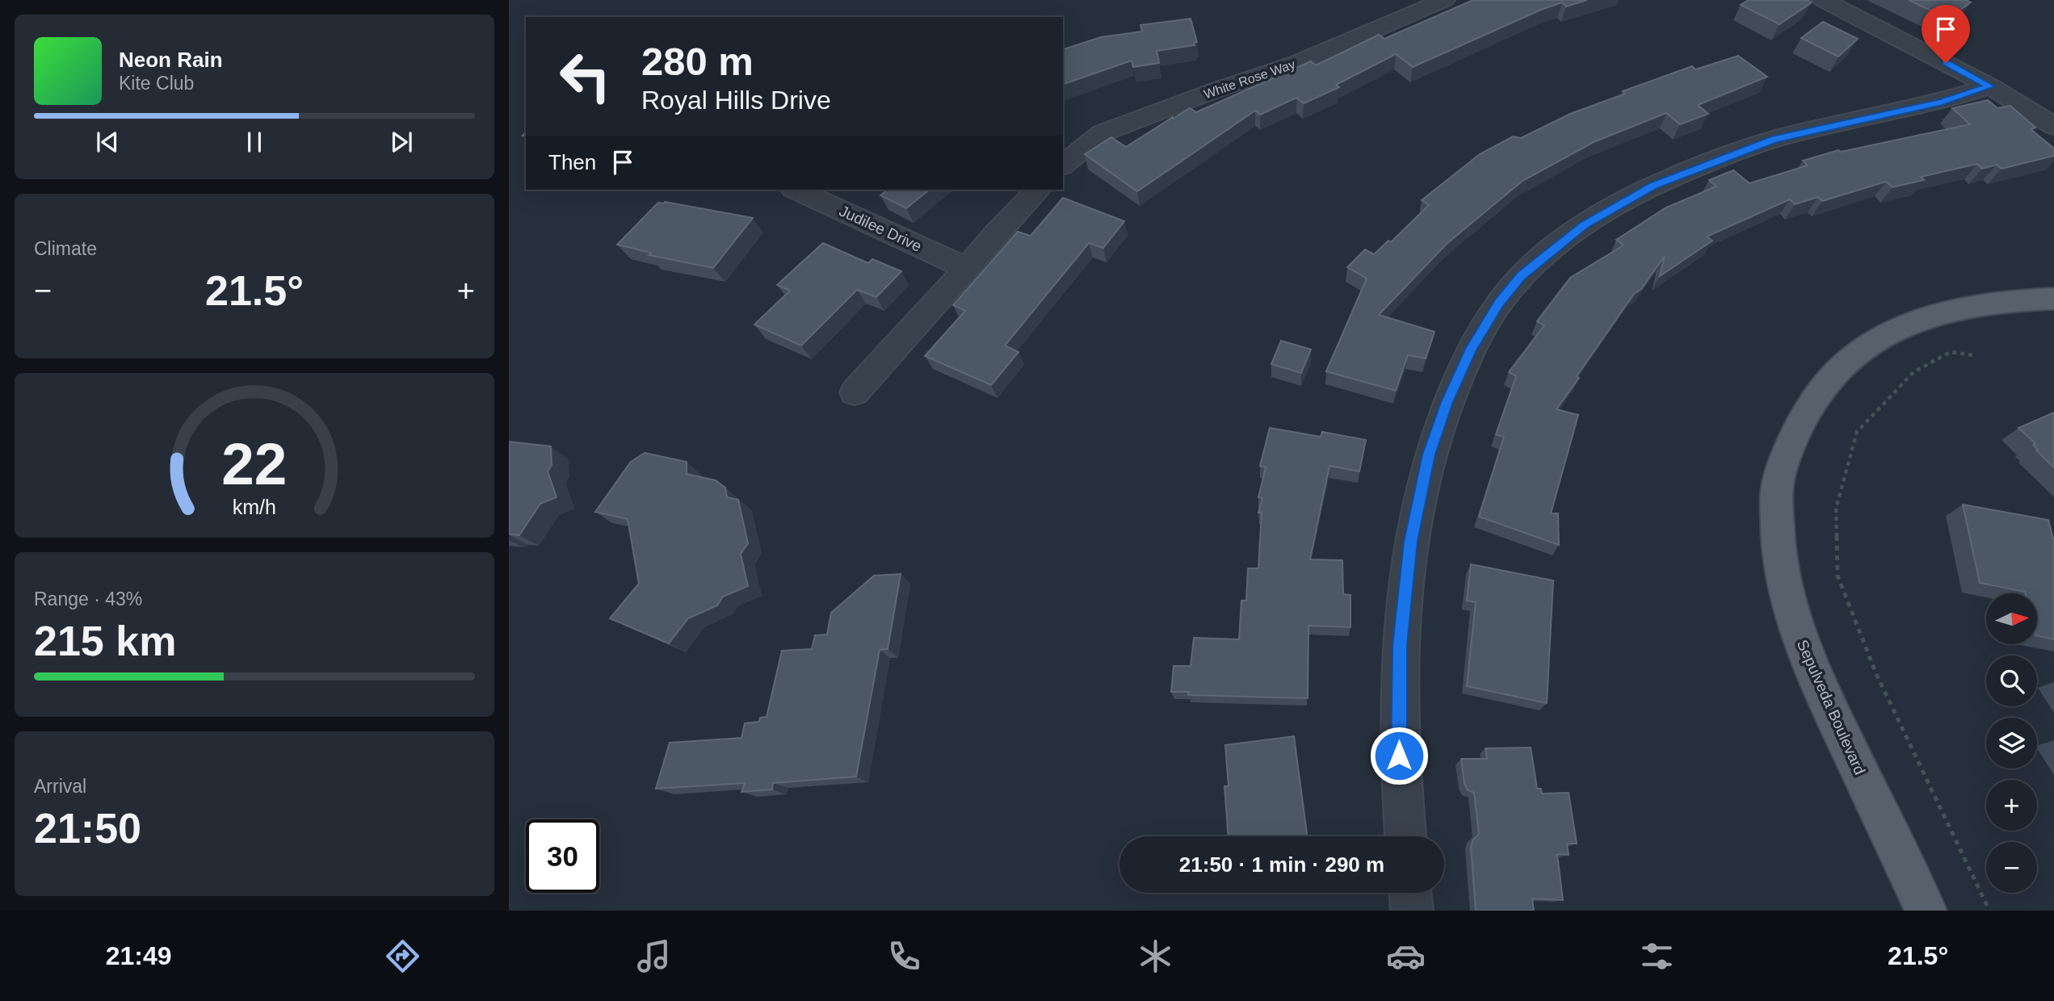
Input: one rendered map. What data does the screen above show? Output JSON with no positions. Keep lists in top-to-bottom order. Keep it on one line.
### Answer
{"streets":{"main road":["Sepulveda Boulevard"],"street":["White Rose Way","Judilee Drive"]},"north":"right","page":{"turn":["280 m","Royal Hills Drive"],"song":["Neon Rain","Kite Club"],"then":"Then","tile":["Climate",["Range · 43%","215 km"],["Arrival","21:50"]],"heat":["−","21.5°","+"],"map_buttons":["+","−"],"limit":"30","trip":"21:50 · 1 min · 290 m","tabs":["21:49","21.5°"],"gauge":["22","km/h"]}}
